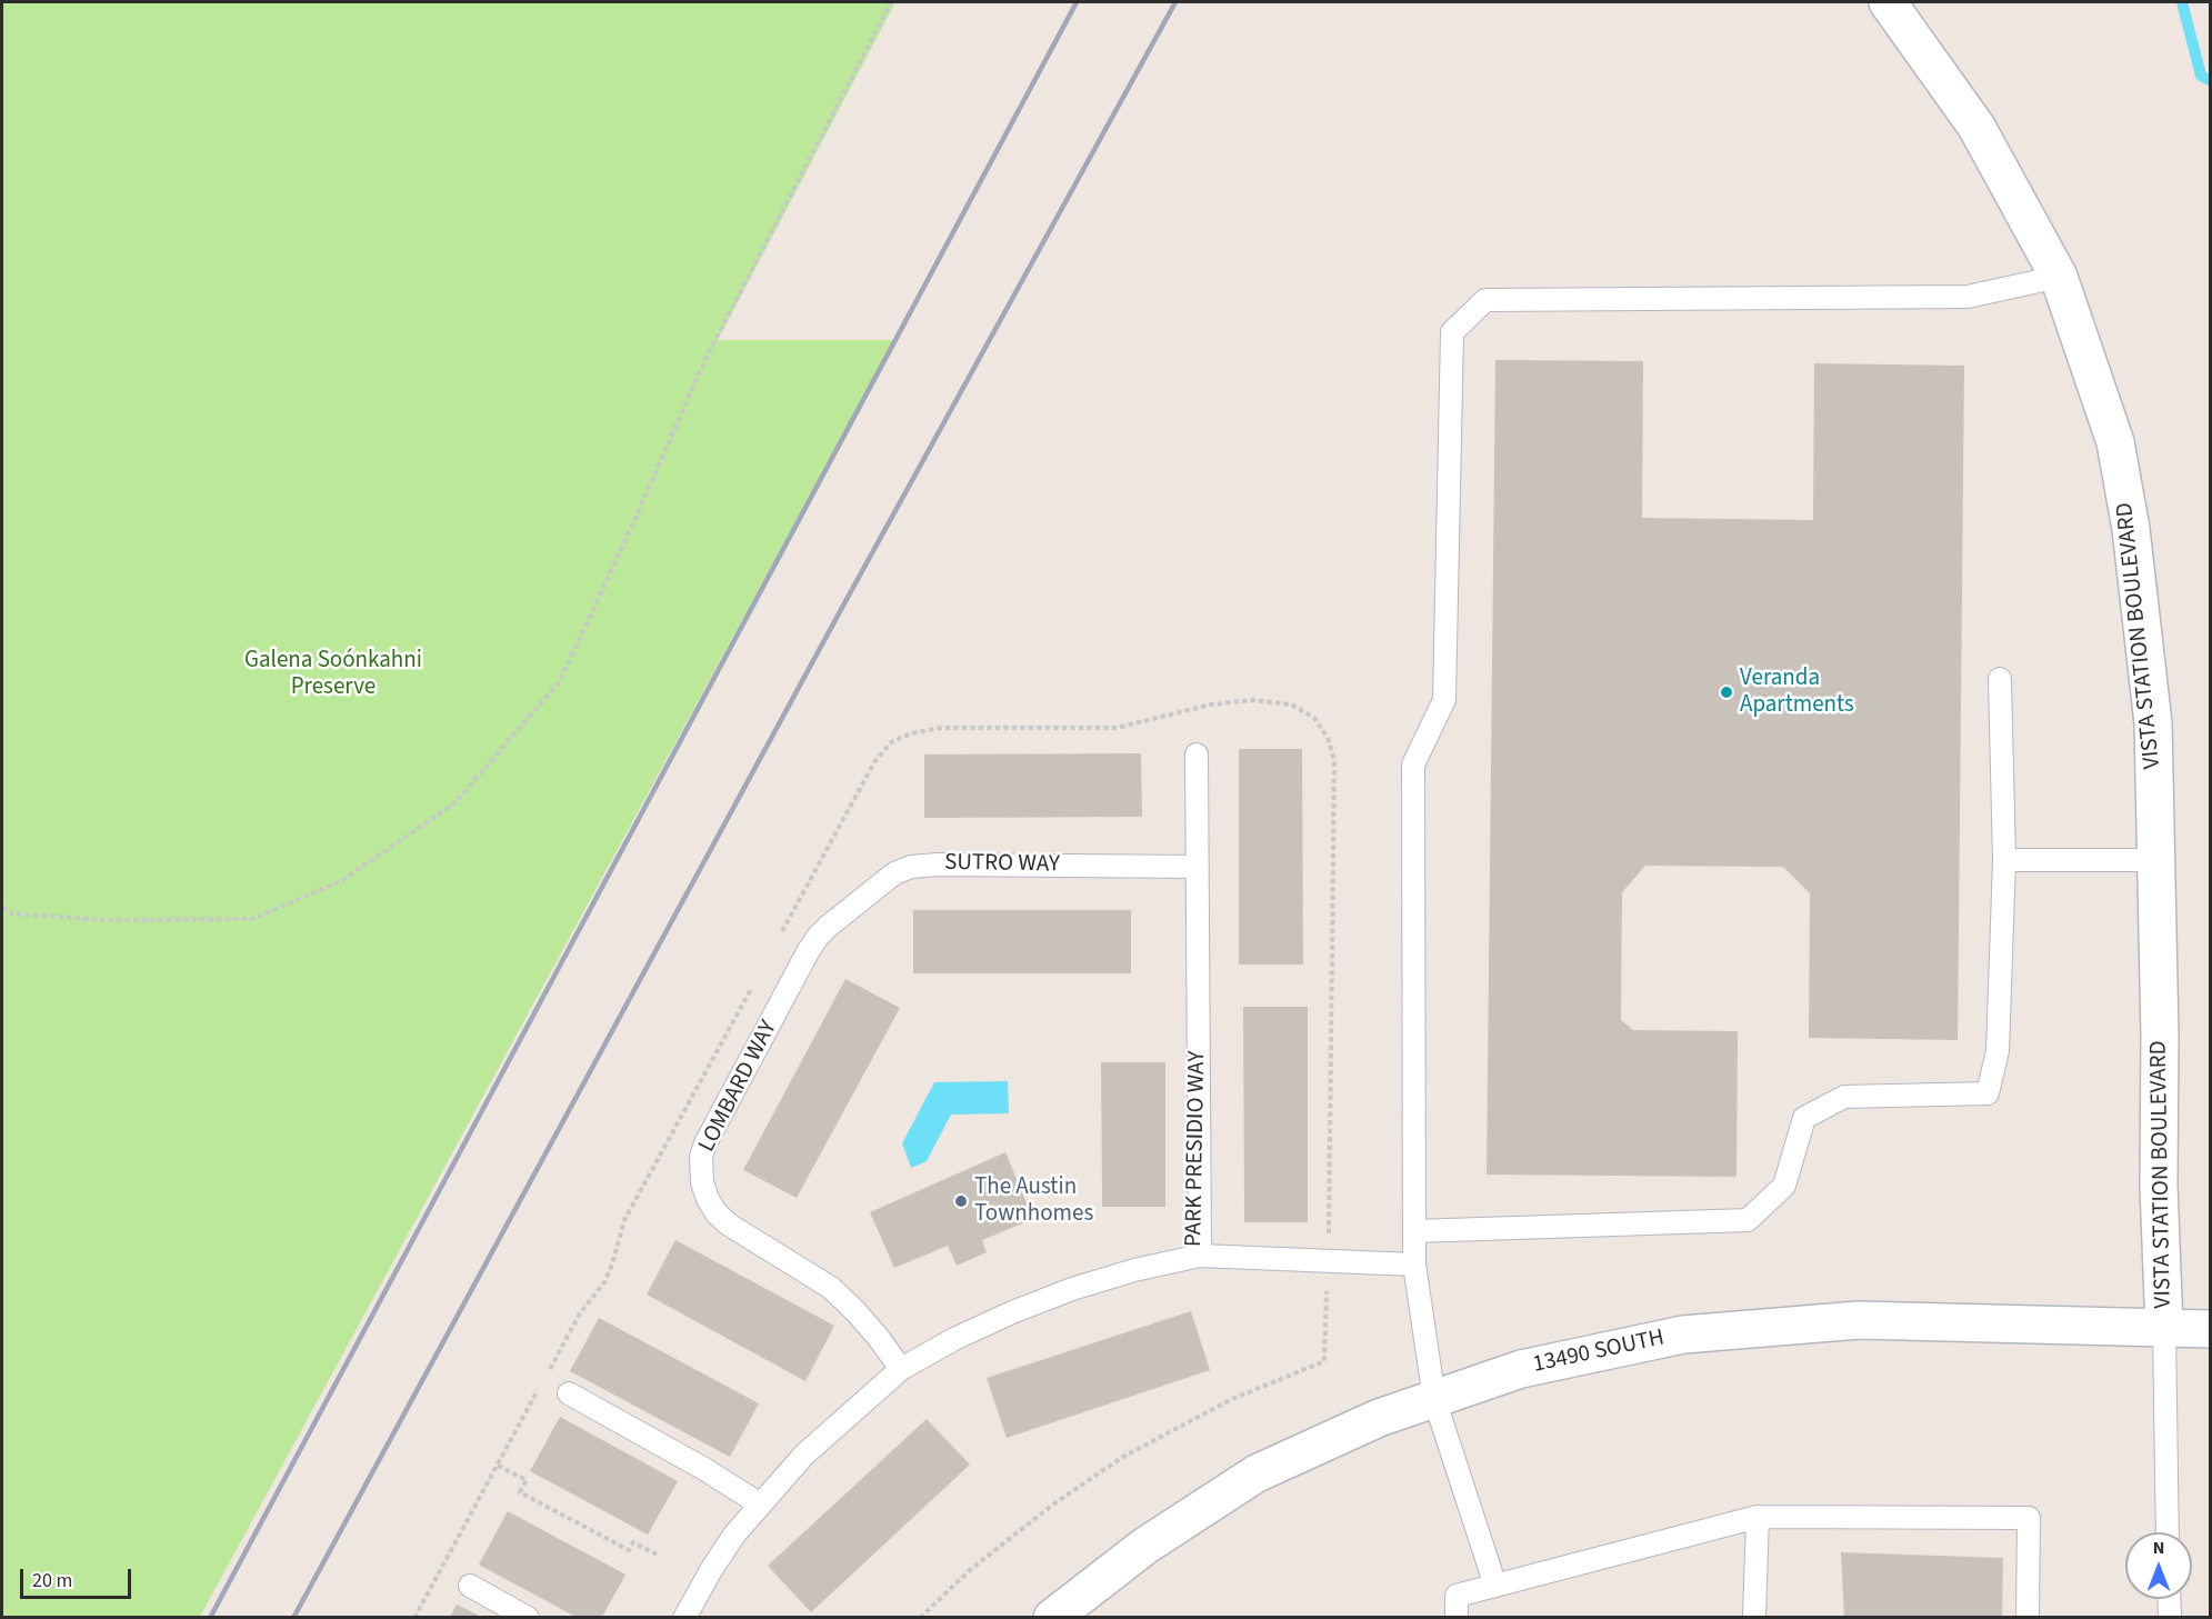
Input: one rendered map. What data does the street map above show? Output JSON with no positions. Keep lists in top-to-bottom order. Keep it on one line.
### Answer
{"streets":{"street":["VISTA STATION BOULEVARD","13490 SOUTH"],"lane":["SUTRO WAY","LOMBARD WAY","PARK PRESIDIO WAY"]},"crossings":[["VISTA STATION BOULEVARD","13490 SOUTH"],["SUTRO WAY","LOMBARD WAY"],["SUTRO WAY","PARK PRESIDIO WAY"],["LOMBARD WAY","PARK PRESIDIO WAY"]],"parks":["Galena Soónkahni Preserve"],"places":["Veranda Apartments","The Austin Townhomes"],"scale_bar":"20 m","north":"top"}
